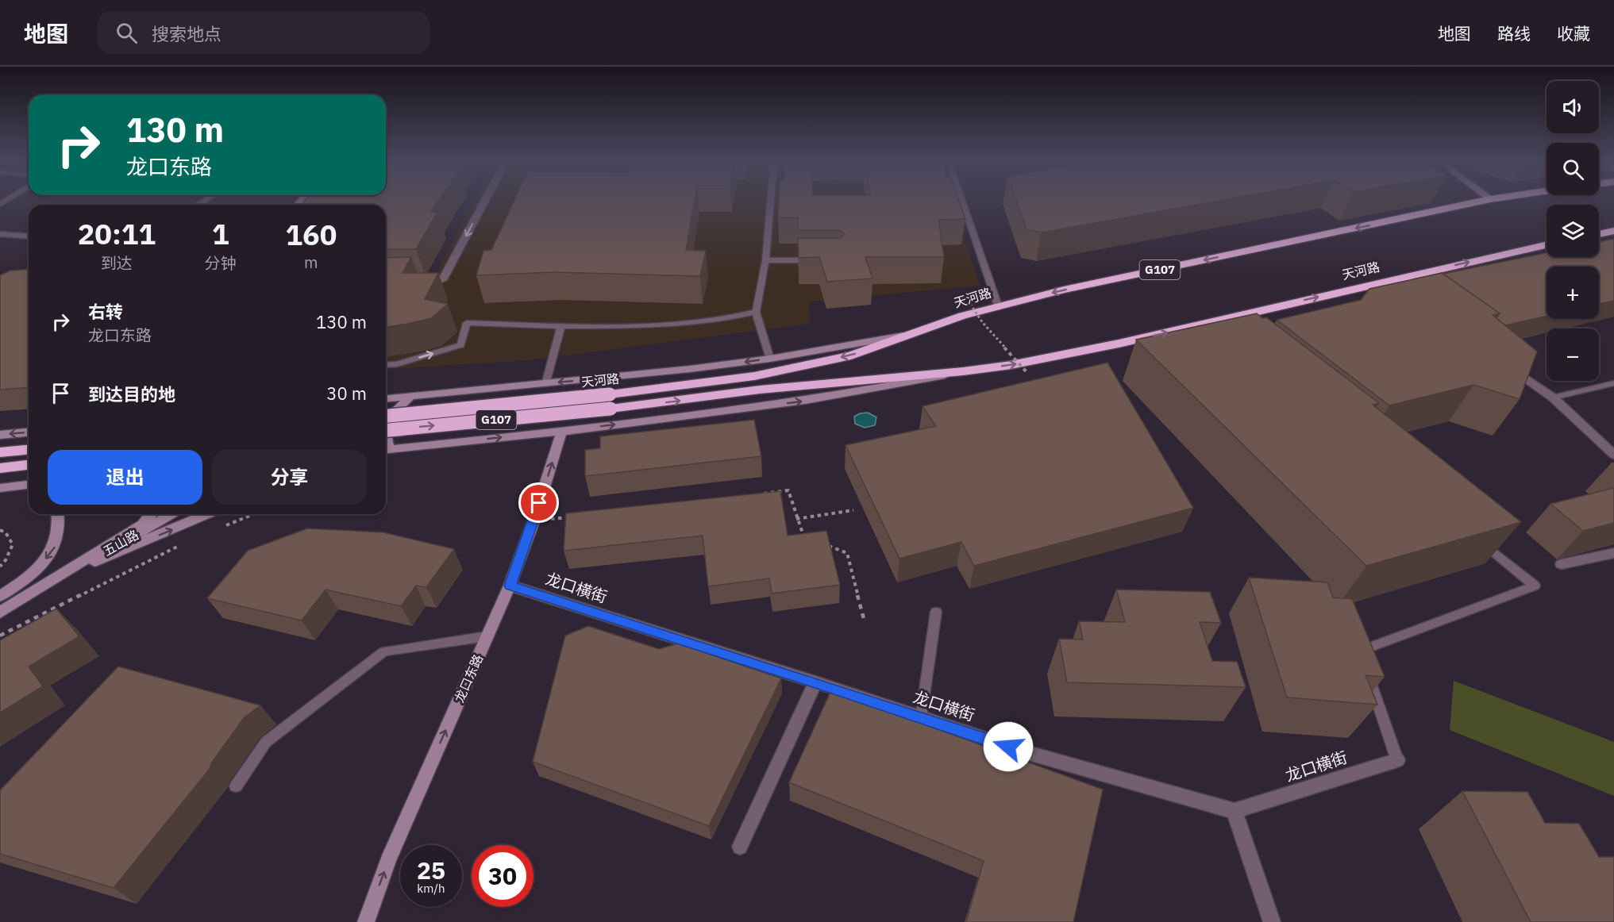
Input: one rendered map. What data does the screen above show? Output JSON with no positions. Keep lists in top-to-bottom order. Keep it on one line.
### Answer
{"streets":{"highway":["G107","天河路"],"main road":["五山路","龙口东路"],"street":["龙口横街"]},"crossings":[["龙口横街","龙口东路"]],"one_way":["龙口东路"],"page":{"header":"地图","search":"搜索地点","nav":["地图","路线","收藏"],"map_buttons":["+","−"],"turn":["130 m","龙口东路"],"eta":["20:11","到达","1","分钟","160","m"],"list":[{"name":"右转","note":"龙口东路","value":"130 m"},{"name":"到达目的地","value":"30 m"}],"buttons":["退出","分享"],"speed":"25 km/h","limit":"30"}}
